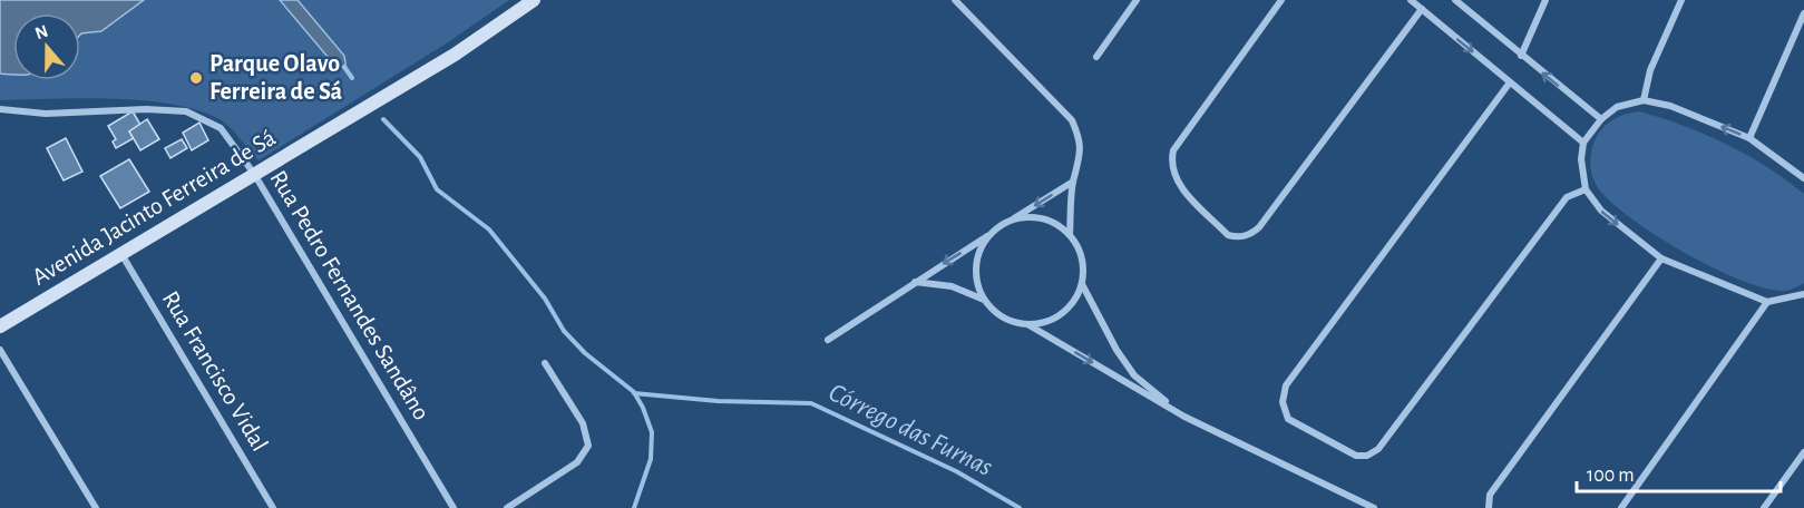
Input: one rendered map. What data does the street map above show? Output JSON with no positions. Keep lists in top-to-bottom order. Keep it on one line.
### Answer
{"streets":{"main road":["Avenida Jacinto Ferreira de Sá"],"street":["Rua Pedro Fernandes Sandâno","Rua Francisco Vidal"]},"crossings":[["Avenida Jacinto Ferreira de Sá","Rua Pedro Fernandes Sandâno"],["Avenida Jacinto Ferreira de Sá","Rua Francisco Vidal"]],"water":["Córrego das Furnas"],"places":["Parque Olavo Ferreira de Sá"],"scale_bar":"100 m","north":"top"}
